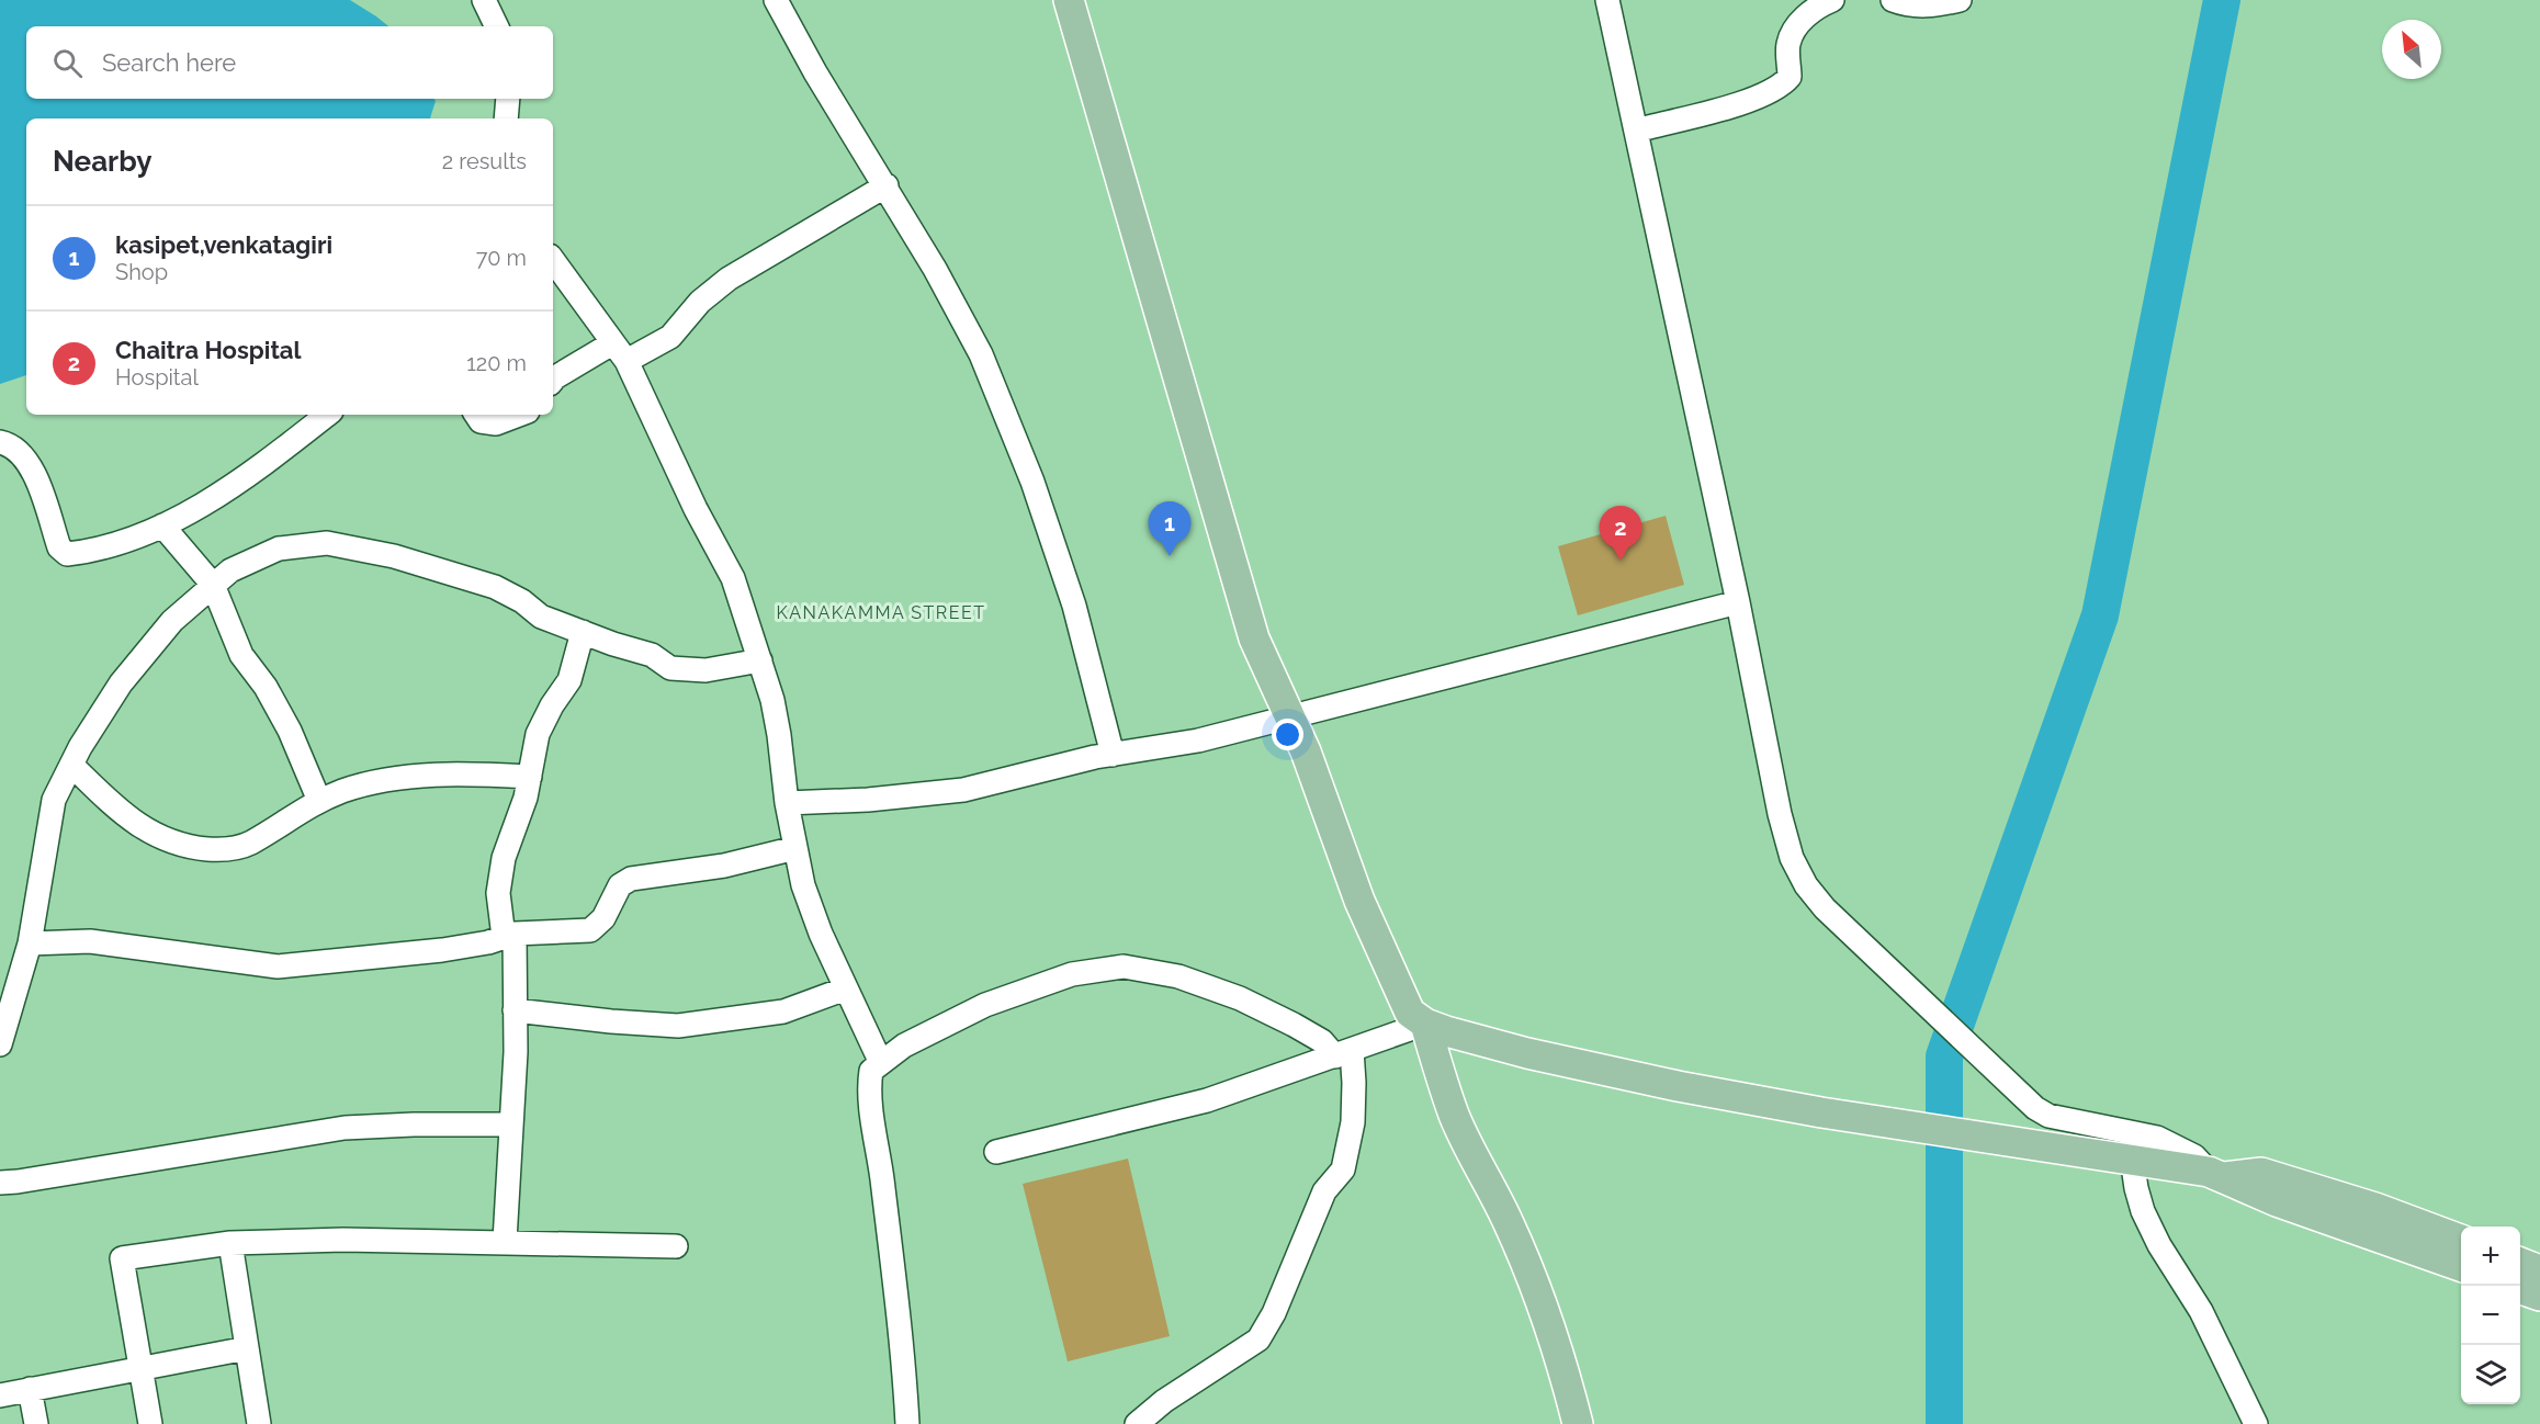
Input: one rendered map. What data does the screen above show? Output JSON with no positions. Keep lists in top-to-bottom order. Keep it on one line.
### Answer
{"districts":["KANAKAMMA STREET"],"north":"top left","page":{"search":"Search here","heading":["Nearby","2 results"],"list":[{"mark":"1","name":"kasipet,venkatagiri","note":"Shop","value":"70 m"},{"mark":"2","name":"Chaitra Hospital","note":"Hospital","value":"120 m"}],"pins":["1","2"],"map_buttons":["+","−"]}}
